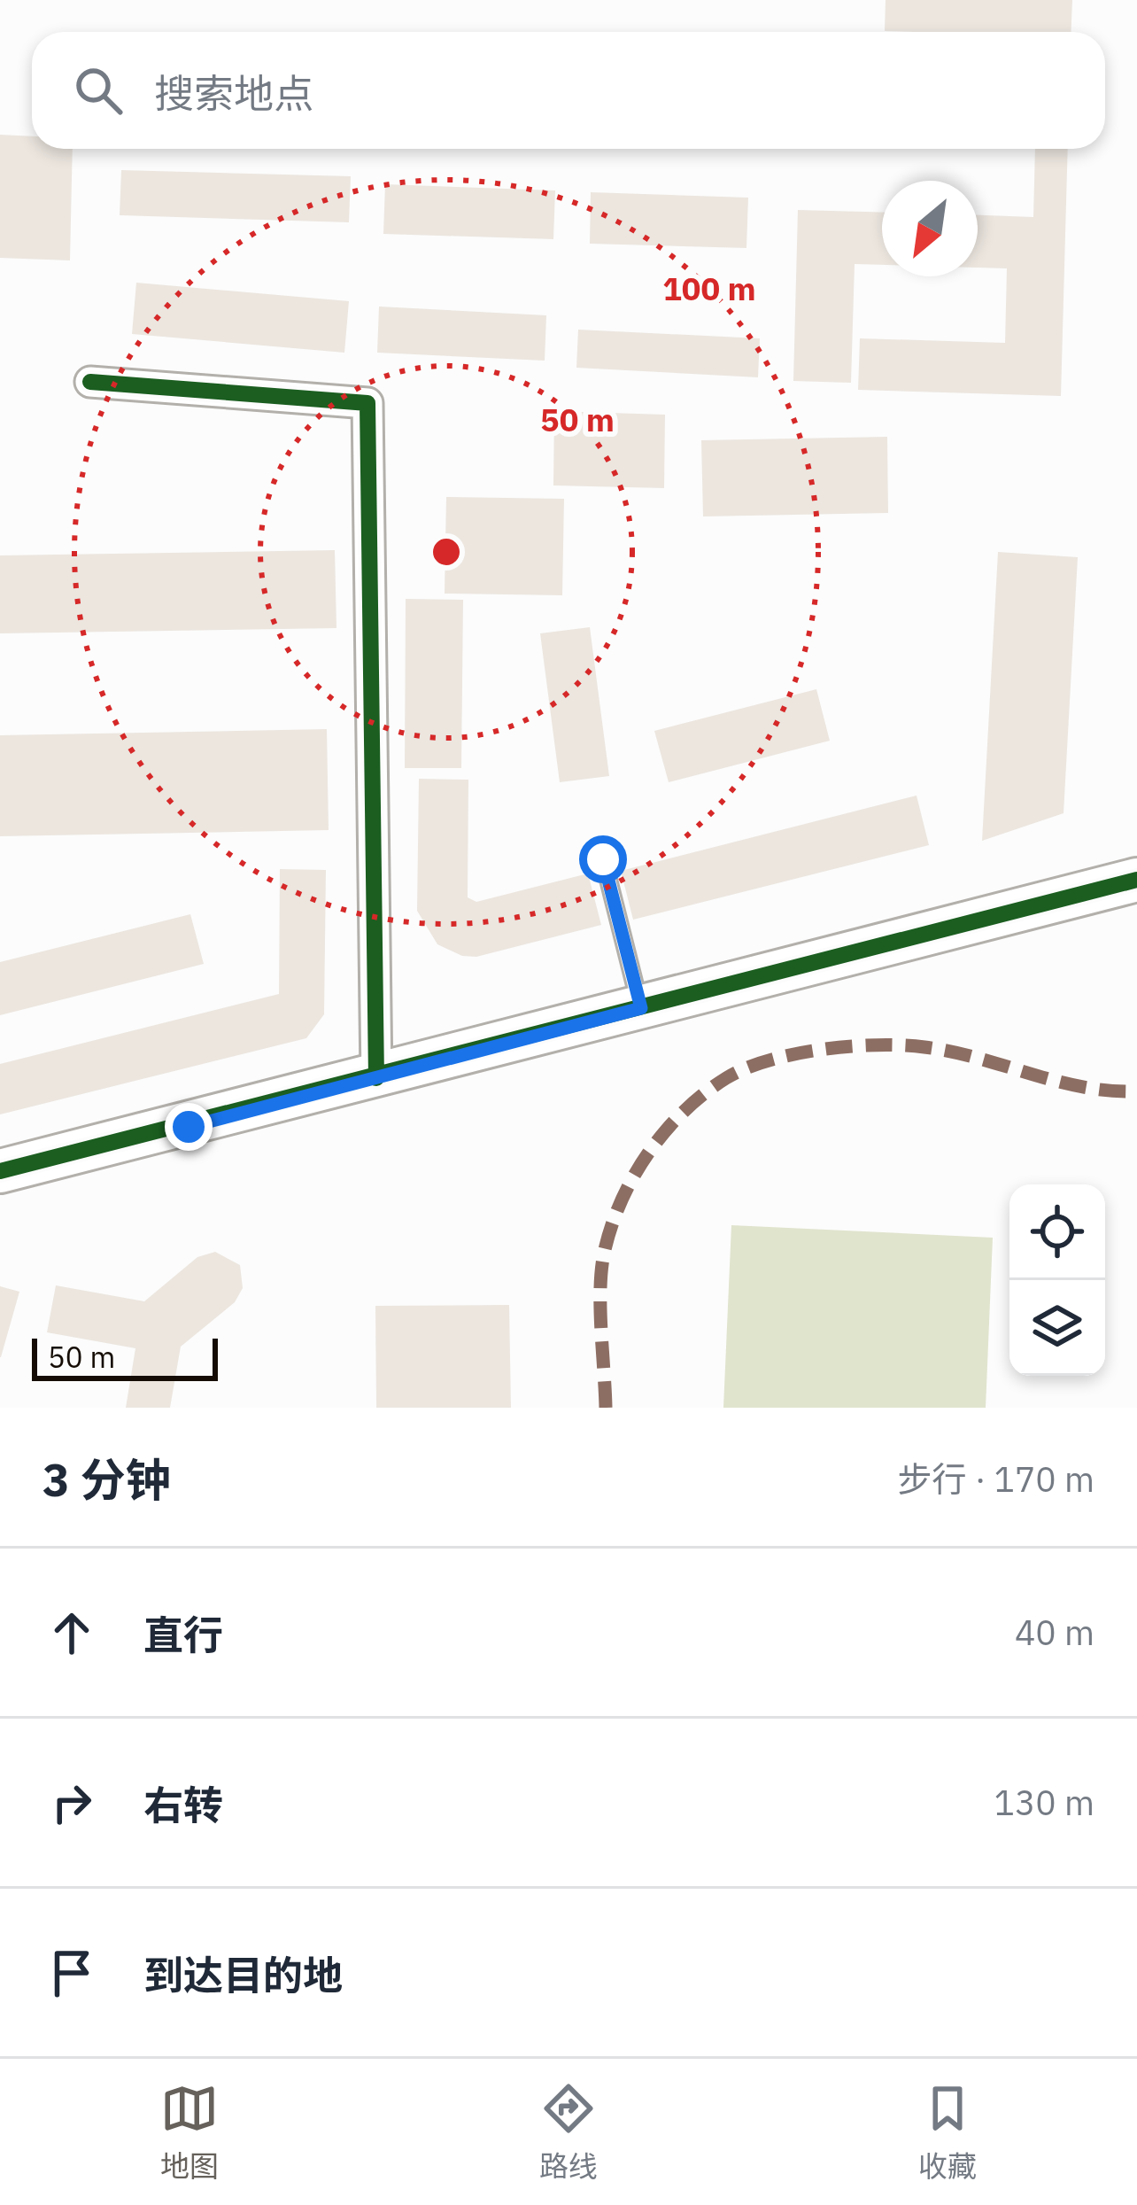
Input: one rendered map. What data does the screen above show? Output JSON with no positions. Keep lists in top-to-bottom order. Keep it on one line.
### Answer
{"scale_bar":"50 m","north":"bottom left","page":{"search":"搜索地点","scale":"50 m","heading":["3 分钟","步行 · 170 m"],"list":[["直行","40 m"],["右转","130 m"],"到达目的地"],"nav":["地图","路线","收藏"]},"rings":["100 m","50 m"]}
